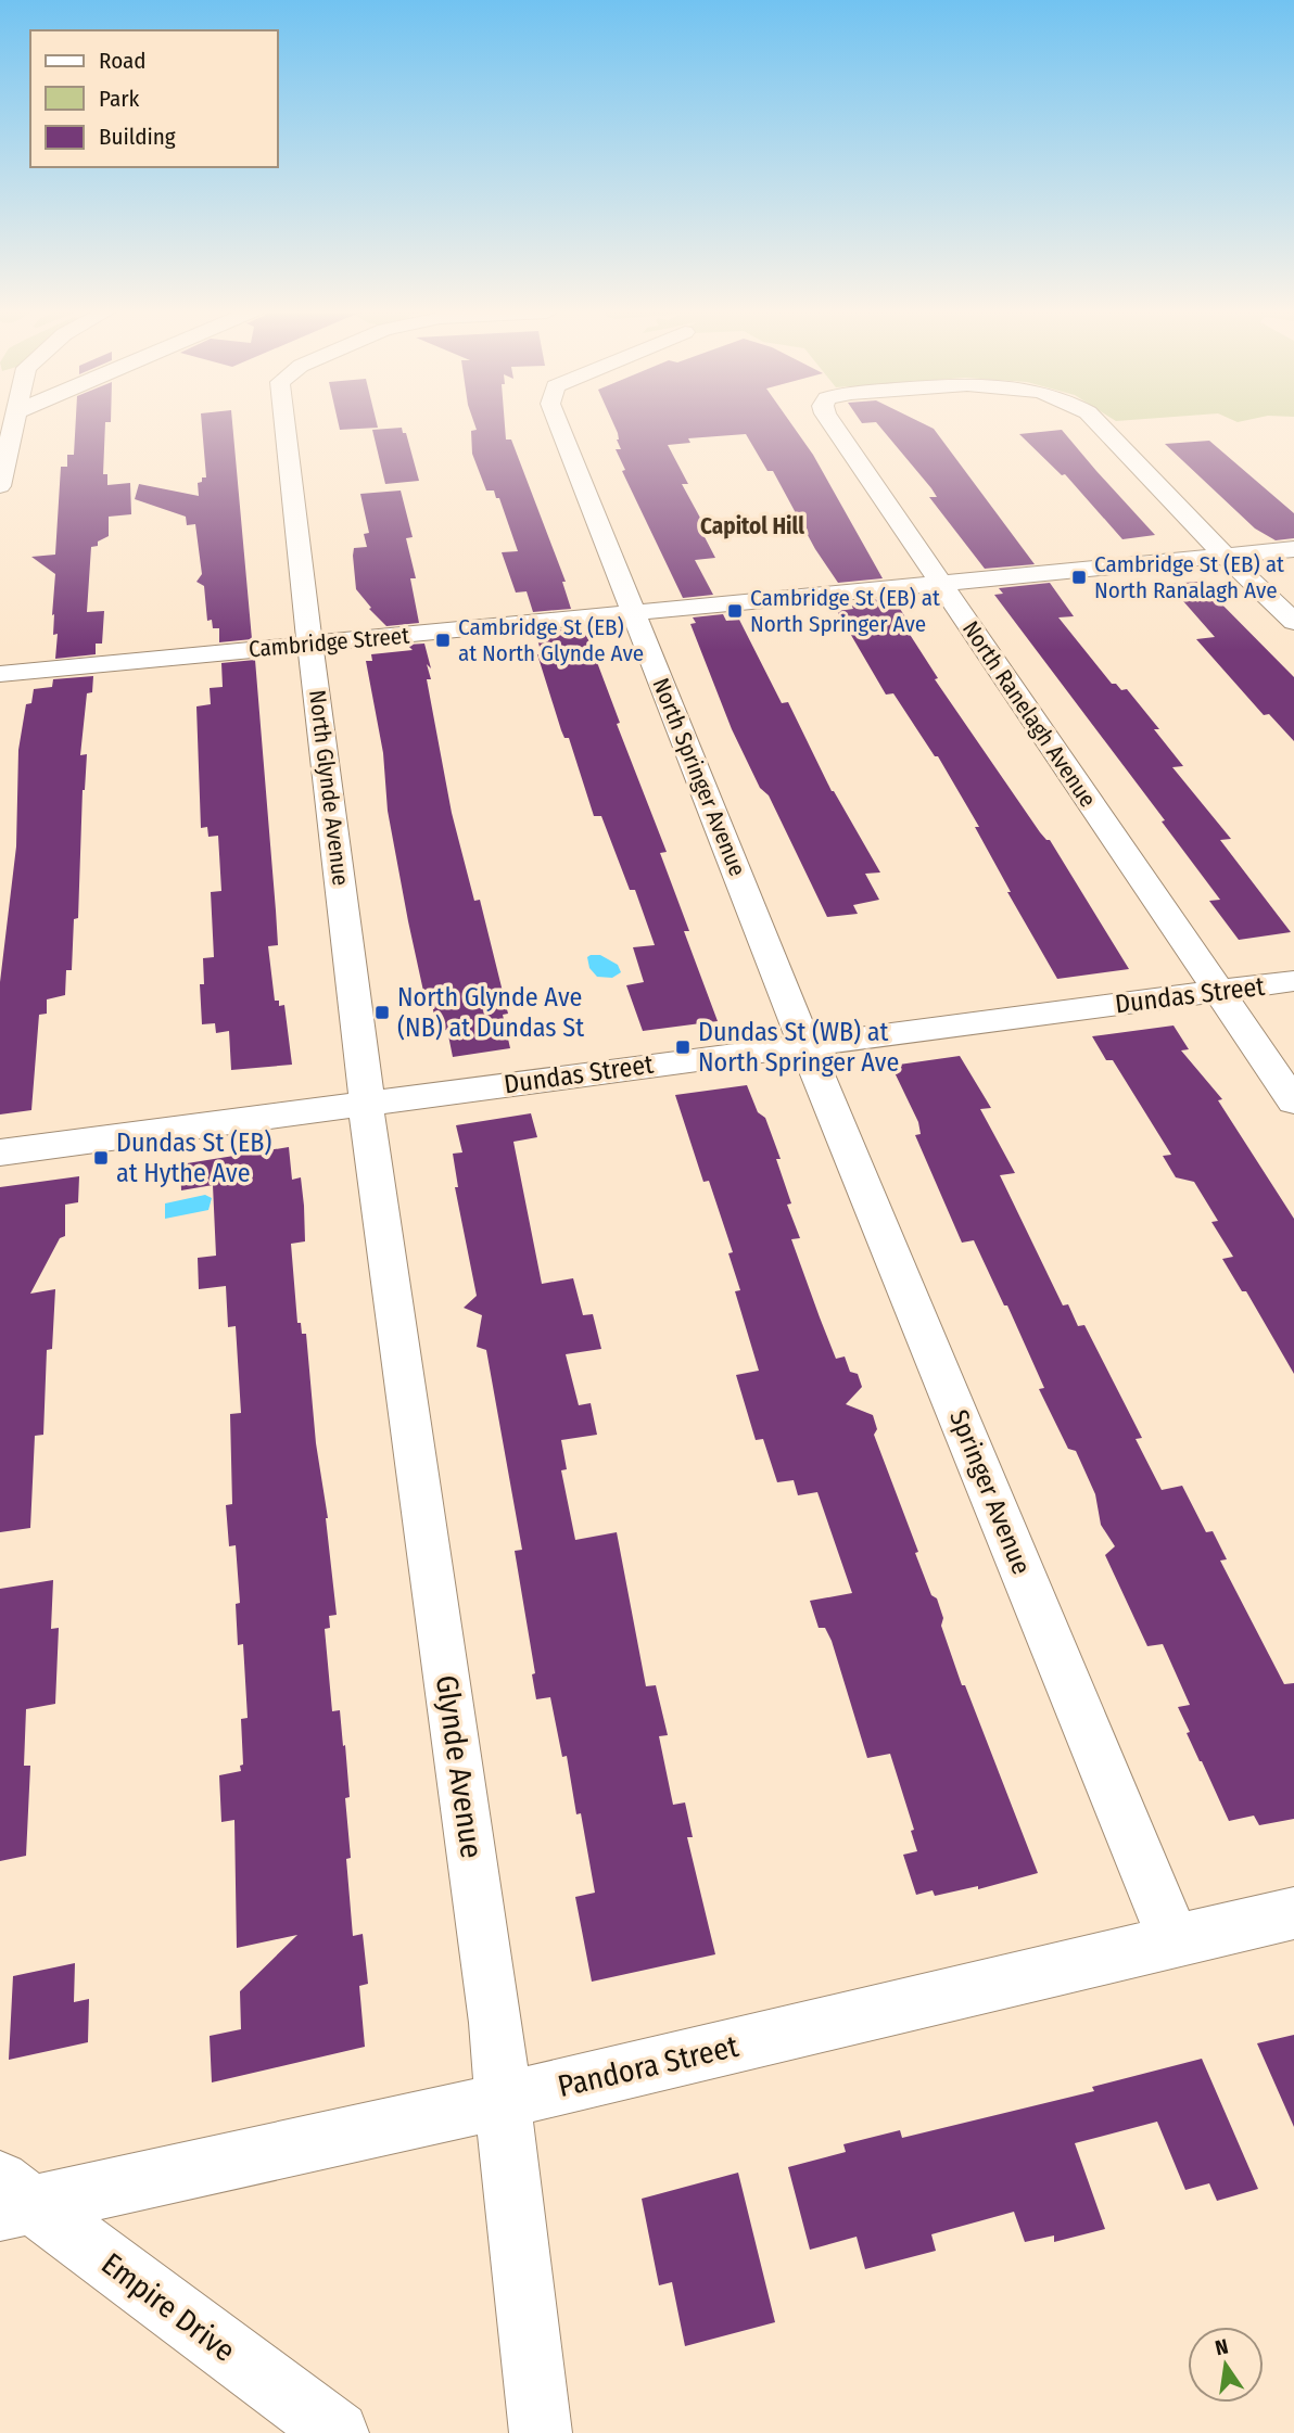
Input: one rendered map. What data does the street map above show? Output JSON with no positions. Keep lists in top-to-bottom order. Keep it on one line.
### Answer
{"streets":{"street":["Cambridge Street","North Ranelagh Avenue","North Springer Avenue","North Glynde Avenue","Dundas Street","Springer Avenue","Glynde Avenue","Pandora Street","Empire Drive"]},"crossings":[["Cambridge Street","North Ranelagh Avenue"],["Cambridge Street","North Springer Avenue"],["Cambridge Street","North Glynde Avenue"],["North Ranelagh Avenue","Dundas Street"],["North Springer Avenue","Dundas Street"],["North Springer Avenue","Springer Avenue"],["North Glynde Avenue","Dundas Street"],["North Glynde Avenue","Glynde Avenue"],["Dundas Street","Springer Avenue"],["Dundas Street","Glynde Avenue"],["Springer Avenue","Pandora Street"],["Glynde Avenue","Pandora Street"],["Pandora Street","Empire Drive"]],"districts":["Capitol Hill"],"places":{"transit":["Cambridge St (EB) at North Ranalagh Ave","Cambridge St (EB) at North Springer Ave","Cambridge St (EB) at North Glynde Ave","North Glynde Ave (NB) at Dundas St","Dundas St (WB) at North Springer Ave","Dundas St (EB) at Hythe Ave"]},"legend":["Road","Park","Building"],"north":"top"}
